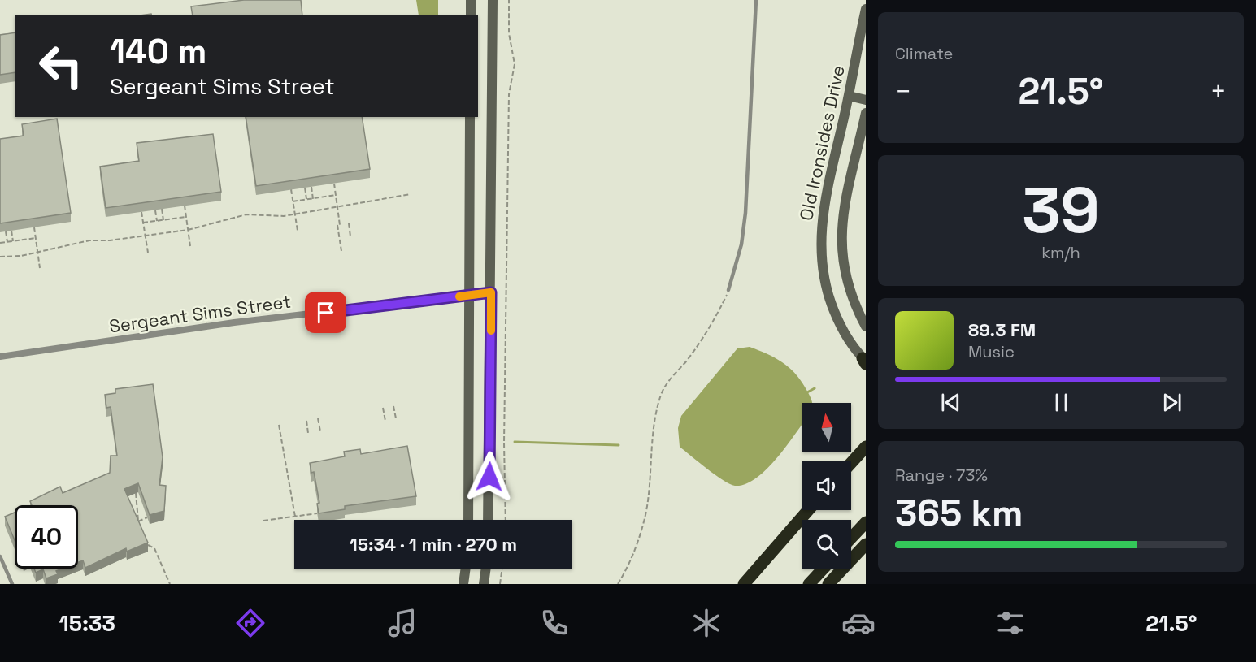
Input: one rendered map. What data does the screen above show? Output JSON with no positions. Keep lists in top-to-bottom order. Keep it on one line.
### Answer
{"streets":{"street":["Old Ironsides Drive","Sergeant Sims Street"]},"north":"top","page":{"tile":["Climate",["39","km/h"],["Range · 73%","365 km"]],"turn":["140 m","Sergeant Sims Street"],"heat":["−","21.5°","+"],"song":["89.3 FM","Music"],"limit":"40","trip":"15:34 · 1 min · 270 m","tabs":["15:33","21.5°"]}}
